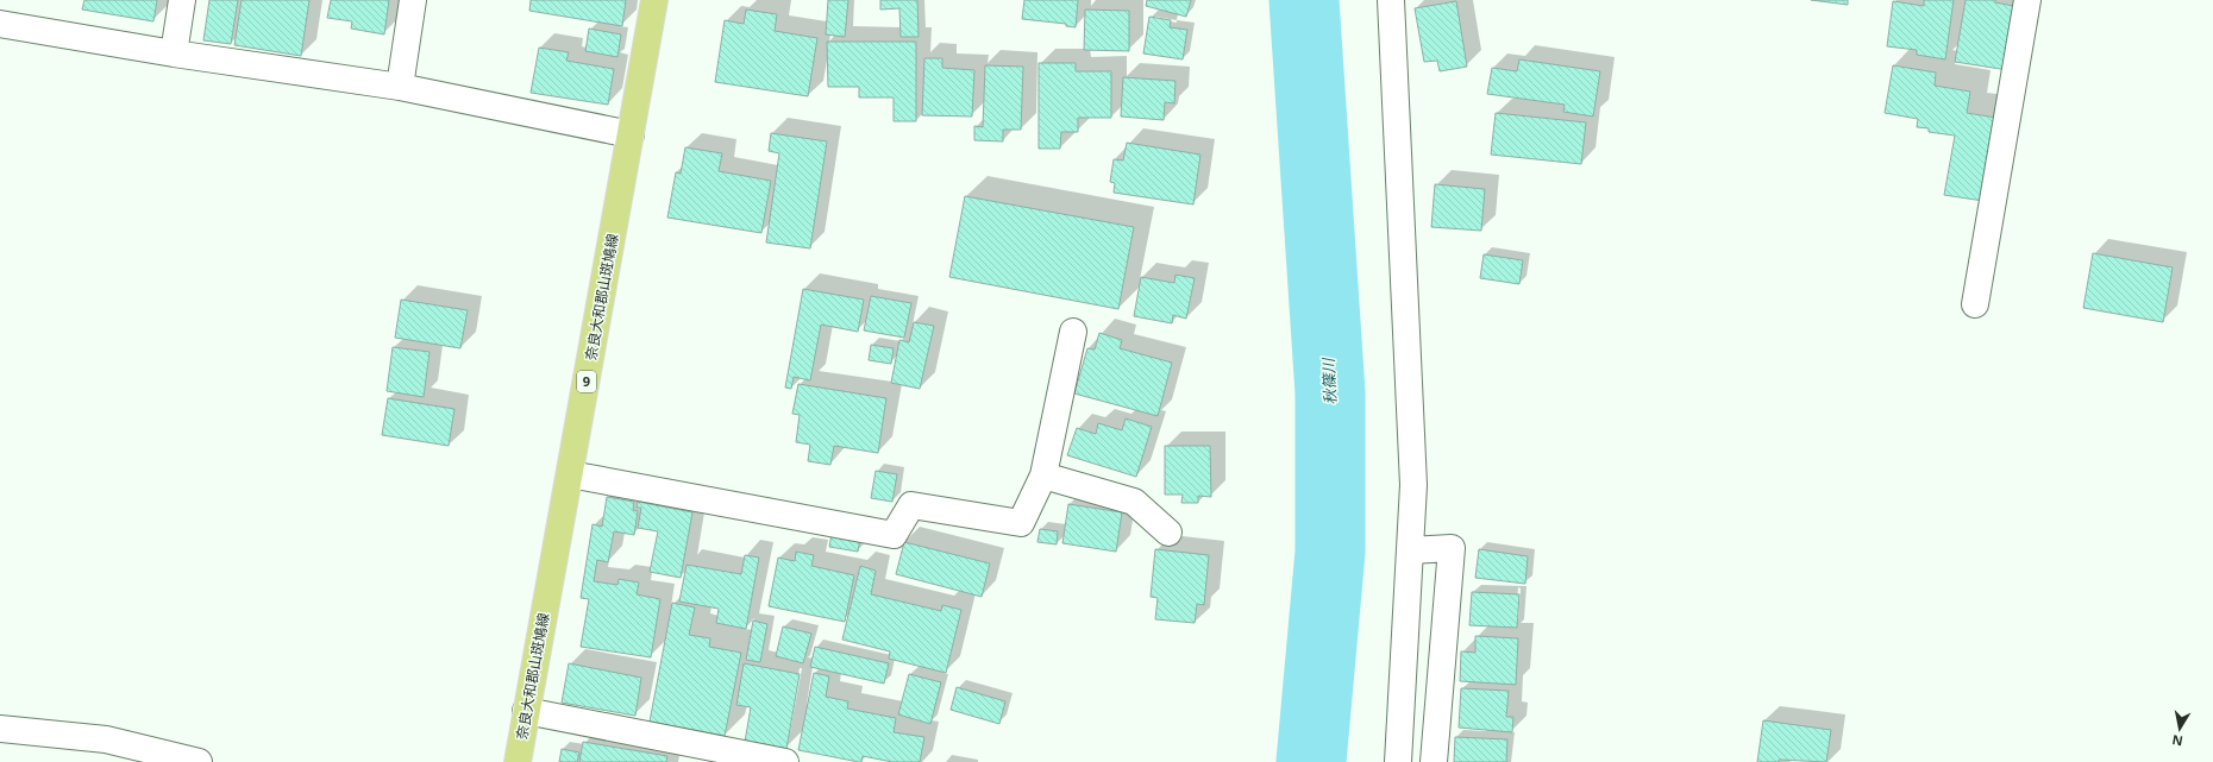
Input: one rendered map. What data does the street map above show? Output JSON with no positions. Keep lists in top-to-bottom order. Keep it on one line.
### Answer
{"streets":{"main road":["奈良大和郡山斑鳩線","9"]},"water":["秋篠川"],"north":"bottom"}
